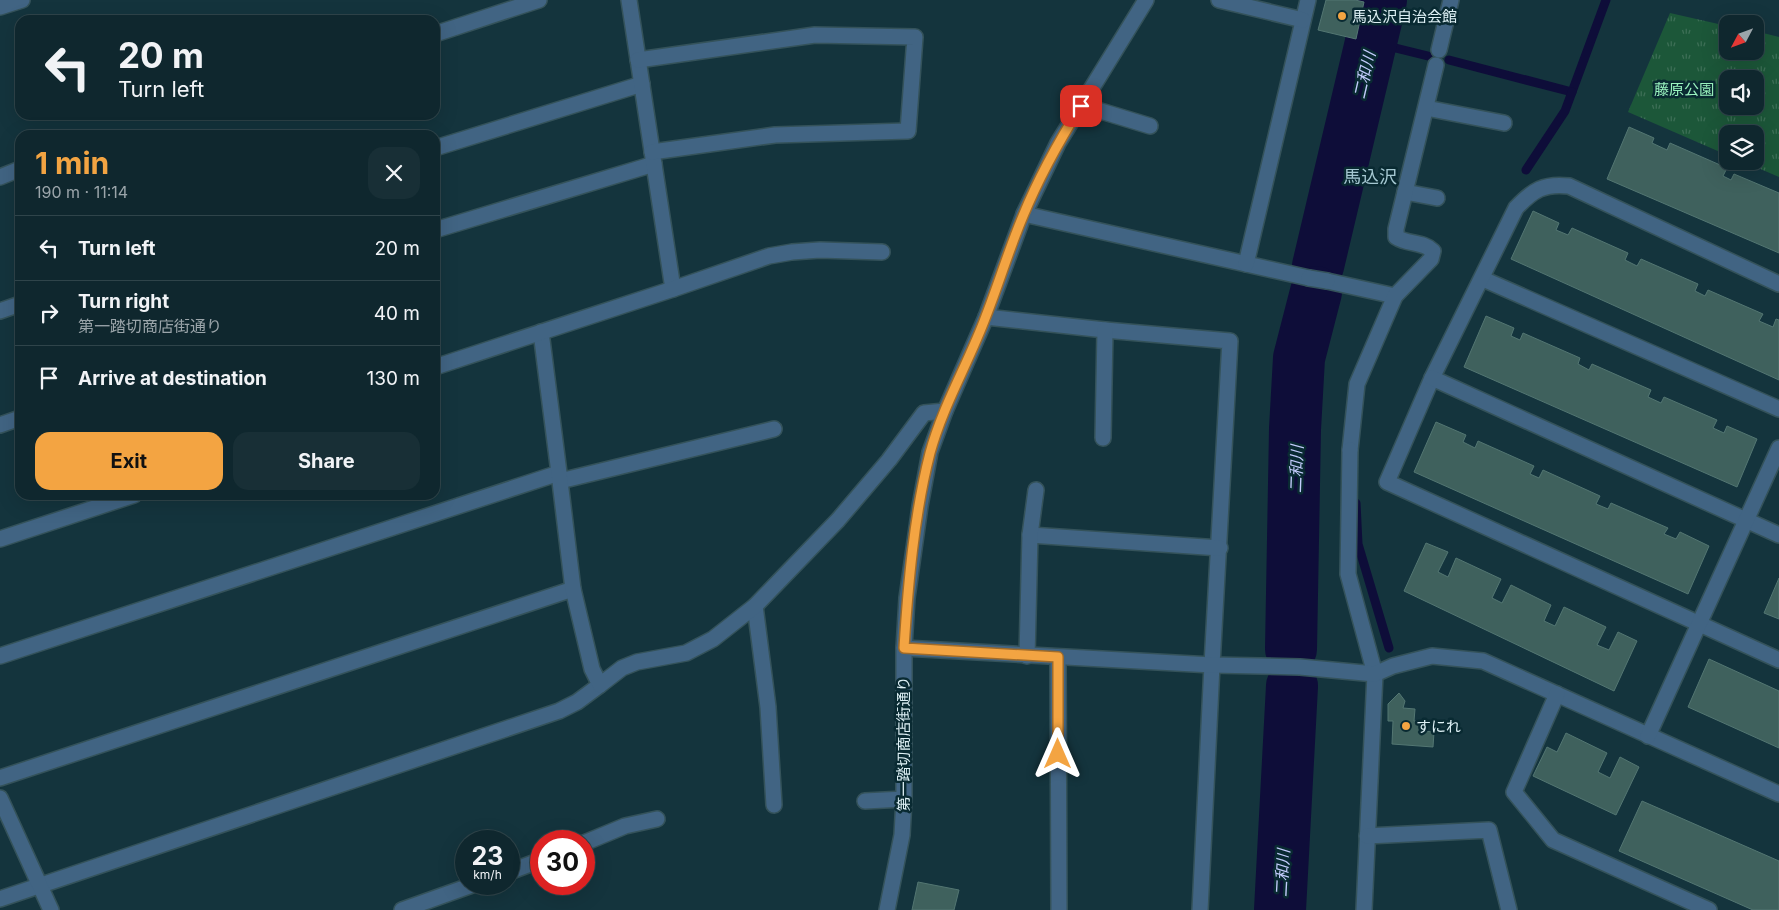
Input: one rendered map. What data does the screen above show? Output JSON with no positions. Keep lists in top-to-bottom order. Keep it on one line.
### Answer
{"streets":{"street":["第一踏切商店街通り"]},"districts":["馬込沢"],"water":["二和川"],"parks":["藤原公園"],"places":["馬込沢自治会館","すにれ"],"north":"bottom left","page":{"turn":["20 m","Turn left"],"heading":["1 min","190 m · 11:14"],"list":[{"name":"Turn left","value":"20 m"},{"name":"Turn right","note":"第一踏切商店街通り","value":"40 m"},{"name":"Arrive at destination","value":"130 m"}],"buttons":["Exit","Share"],"speed":"23 km/h","limit":"30"}}
